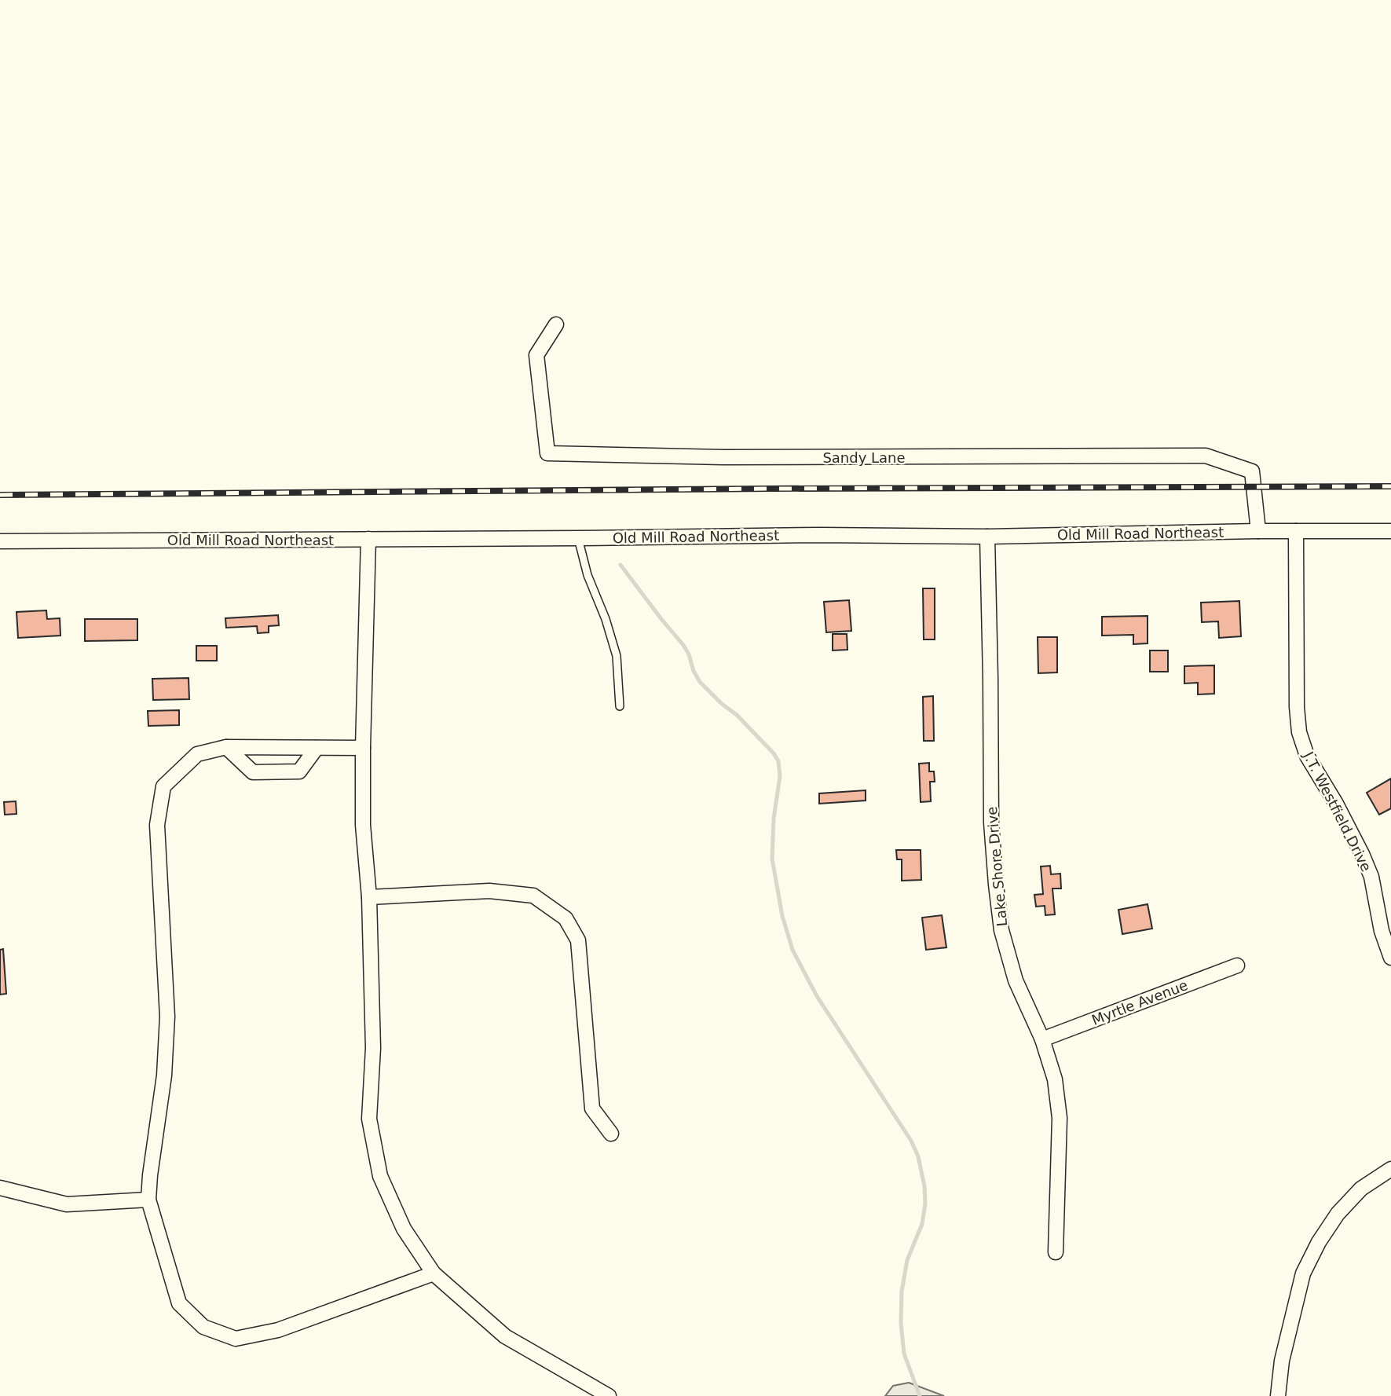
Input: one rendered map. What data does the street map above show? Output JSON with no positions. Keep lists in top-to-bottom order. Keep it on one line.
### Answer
{"streets":{"street":["Sandy Lane","Old Mill Road Northeast","J.T. Westfield Drive","Lake Shore Drive","Myrtle Avenue"]},"crossings":[["Sandy Lane","Old Mill Road Northeast"],["Old Mill Road Northeast","J.T. Westfield Drive"],["Old Mill Road Northeast","Lake Shore Drive"],["Lake Shore Drive","Myrtle Avenue"]]}
